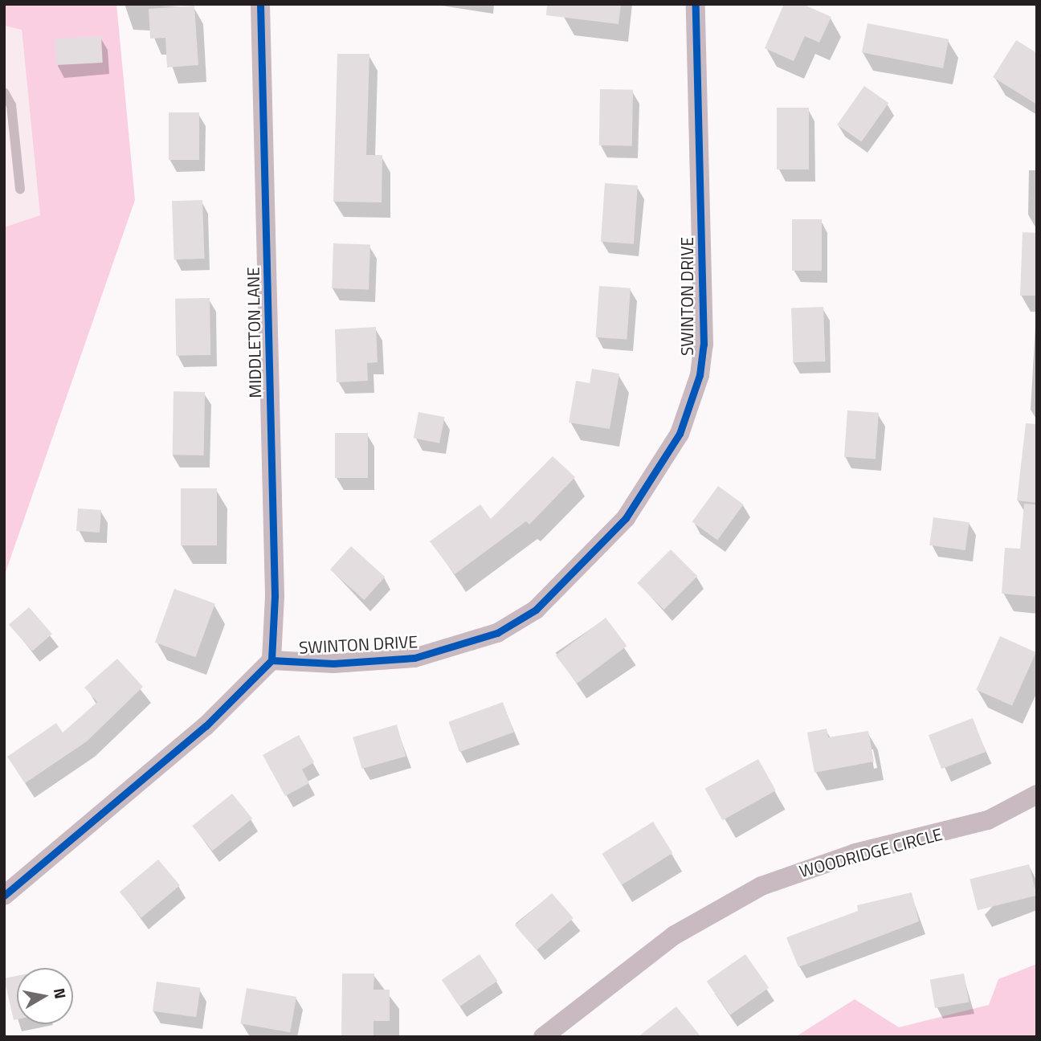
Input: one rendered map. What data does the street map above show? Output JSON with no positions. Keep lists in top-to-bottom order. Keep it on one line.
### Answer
{"streets":{"street":["SWINTON DRIVE","MIDDLETON LANE","WOODRIDGE CIRCLE"]},"crossings":[["SWINTON DRIVE","MIDDLETON LANE"]],"north":"right"}
